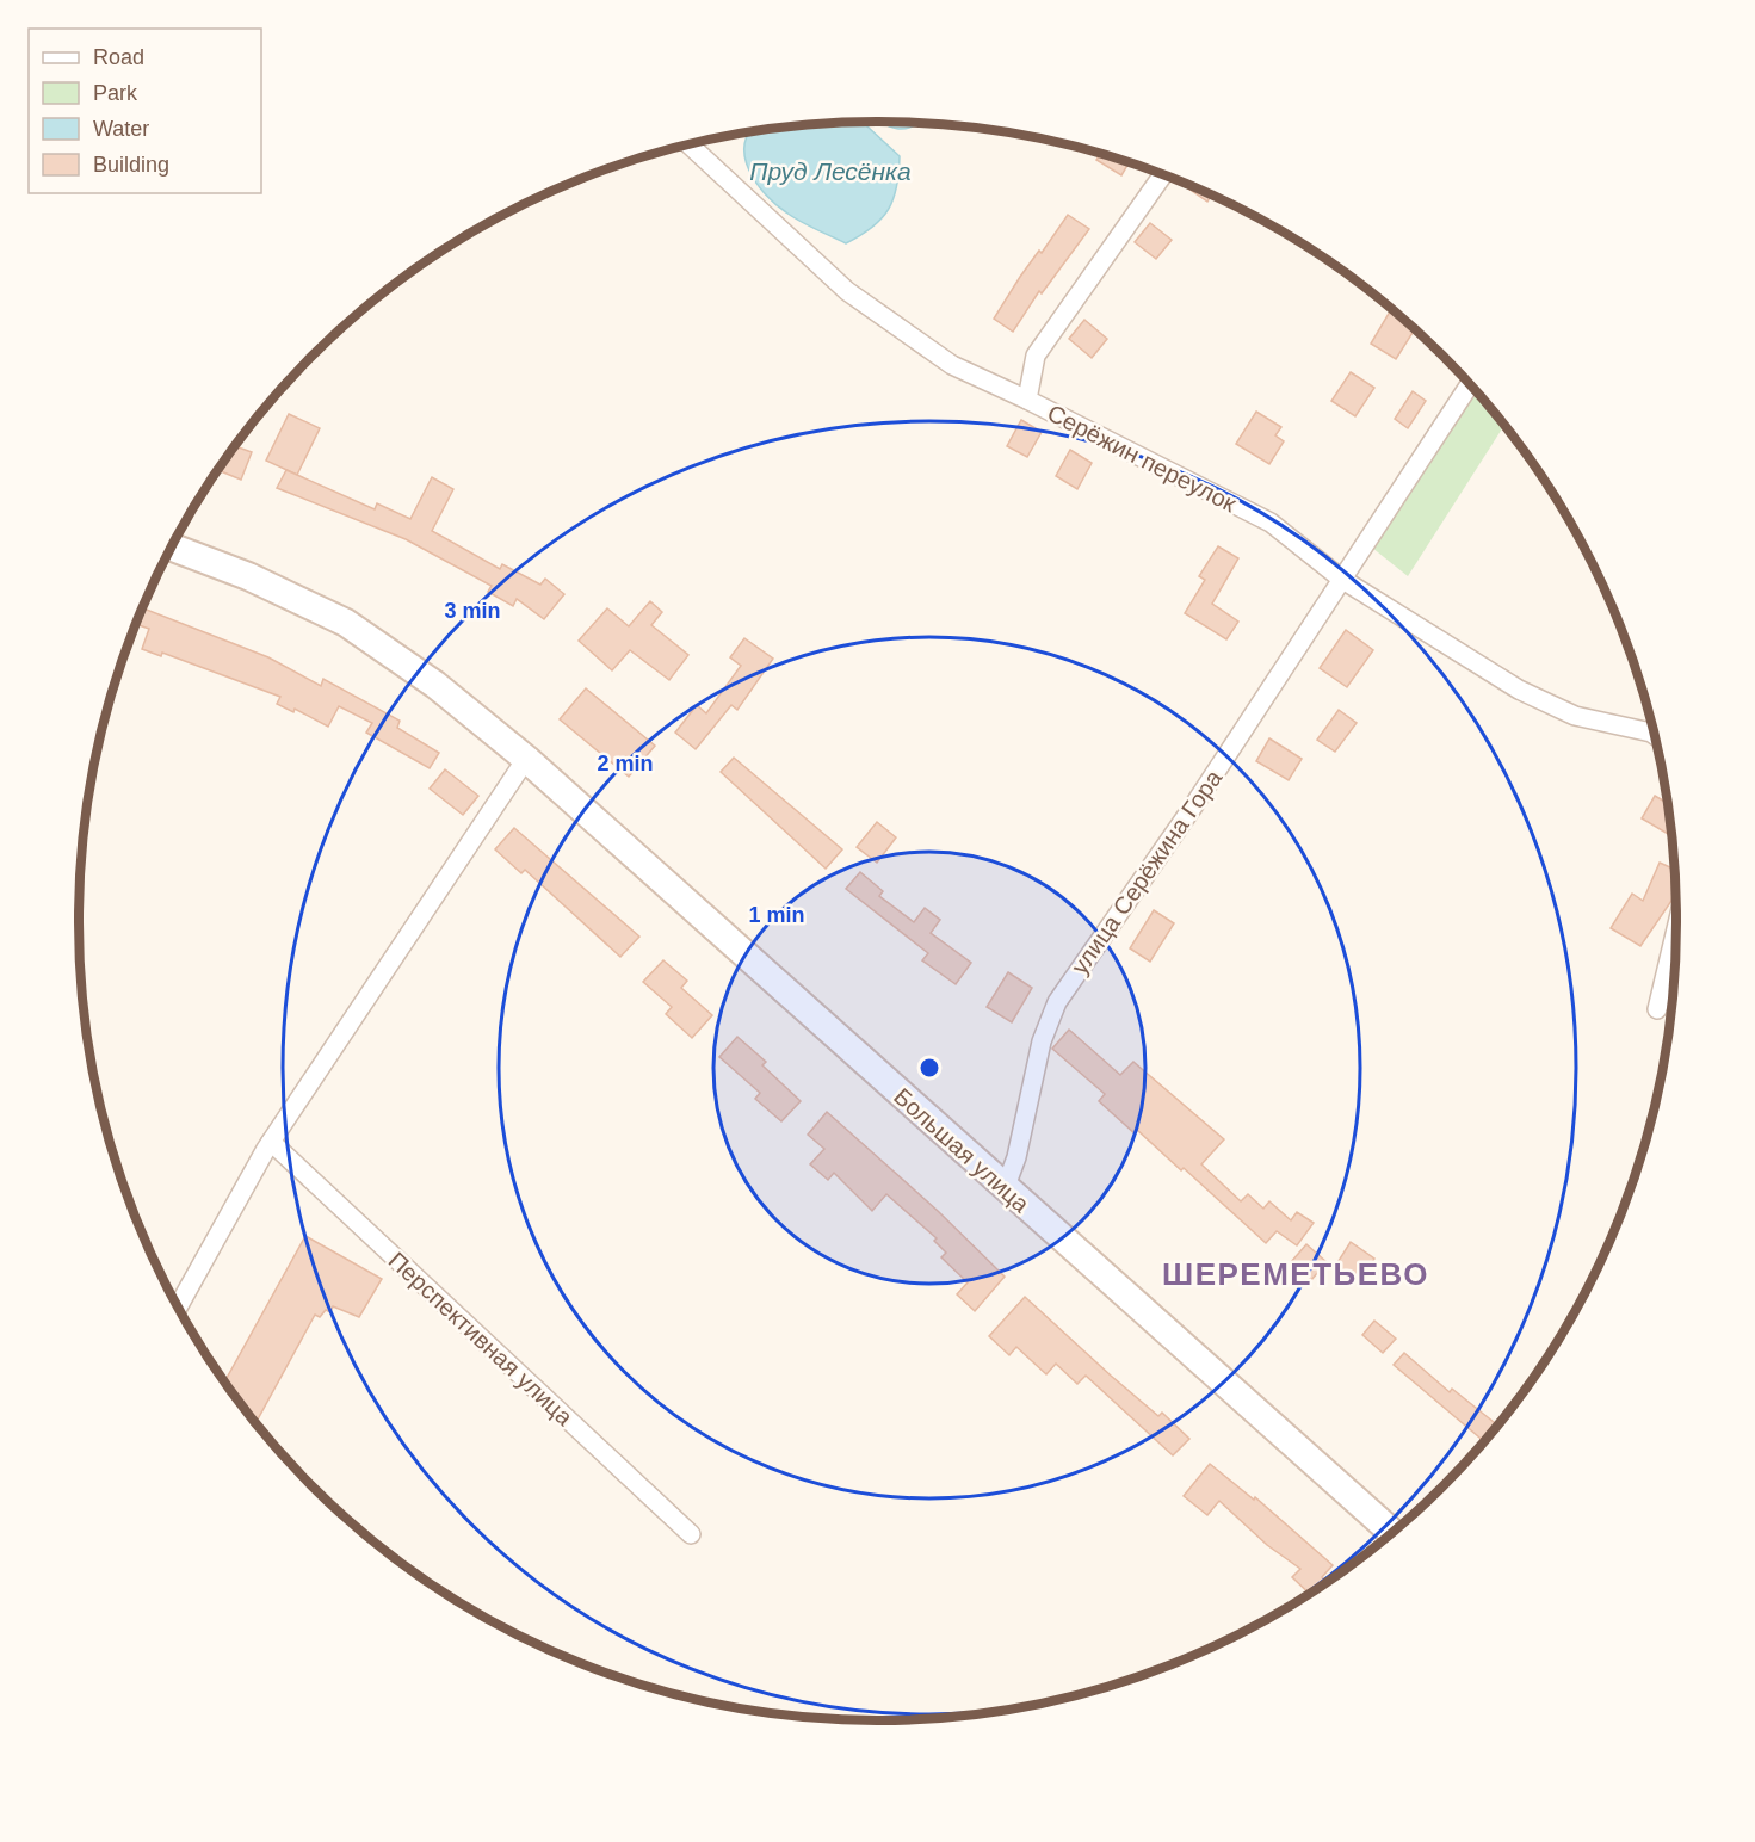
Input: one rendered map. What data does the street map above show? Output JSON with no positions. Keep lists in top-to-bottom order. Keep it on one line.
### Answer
{"streets":{"street":["Серёжин переулок","улица Серёжина Гора","Большая улица","Перспективная улица"]},"crossings":[["Серёжин переулок","улица Серёжина Гора"],["улица Серёжина Гора","Большая улица"]],"districts":["ШЕРЕМЕТЬЕВО"],"water":["Пруд Лесёнка"],"legend":["Road","Park","Water","Building"],"rings":["3 min","2 min","1 min"]}
